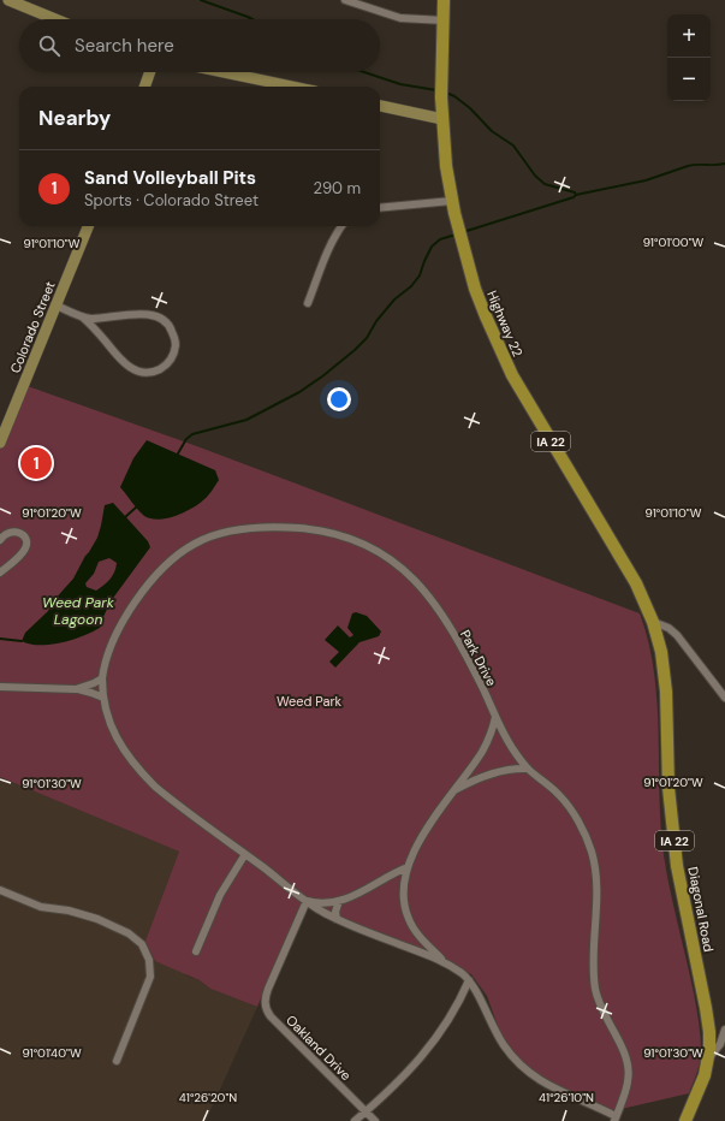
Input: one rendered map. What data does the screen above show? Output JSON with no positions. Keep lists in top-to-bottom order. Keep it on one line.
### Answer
{"streets":{"main road":["Highway 22","IA 22","Diagonal Road"],"street":["Colorado Street","Park Drive","Oakland Drive"]},"crossings":[["Highway 22","Diagonal Road"],["IA 22","Diagonal Road"],["Park Drive","Oakland Drive"]],"water":["Weed Park Lagoon"],"parks":["Weed Park"],"page":{"map_buttons":["+","−"],"search":"Search here","heading":"Nearby","list":[{"mark":"1","name":"Sand Volleyball Pits","note":"Sports · Colorado Street","value":"290 m"}],"pins":"1"},"coordinates":["91°01'00\"W","91°01'10\"W","91°01'20\"W","91°01'30\"W","91°01'40\"W","41°26'20\"N","41°26'10\"N"]}
